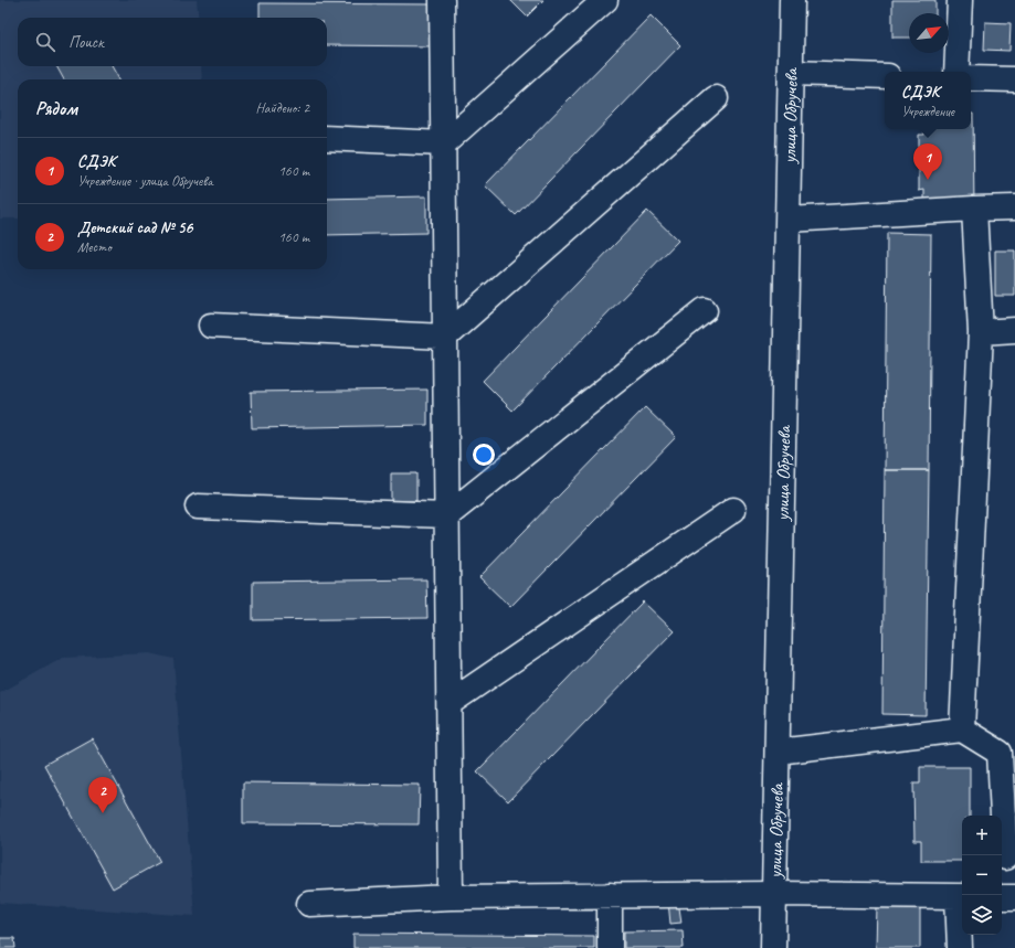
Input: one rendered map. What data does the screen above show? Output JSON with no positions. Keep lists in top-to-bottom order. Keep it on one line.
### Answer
{"streets":{"main road":["улица Обручева"]},"north":"top right","page":{"search":"Поиск","popup":["СДЭК","Учреждение"],"heading":["Рядом","Найдено: 2"],"list":[{"mark":"1","name":"СДЭК","note":"Учреждение · улица Обручева","value":"160 m"},{"mark":"2","name":"Детский сад № 56","note":"Место","value":"160 m"}],"pins":["1","2"],"map_buttons":["+","−"]}}
